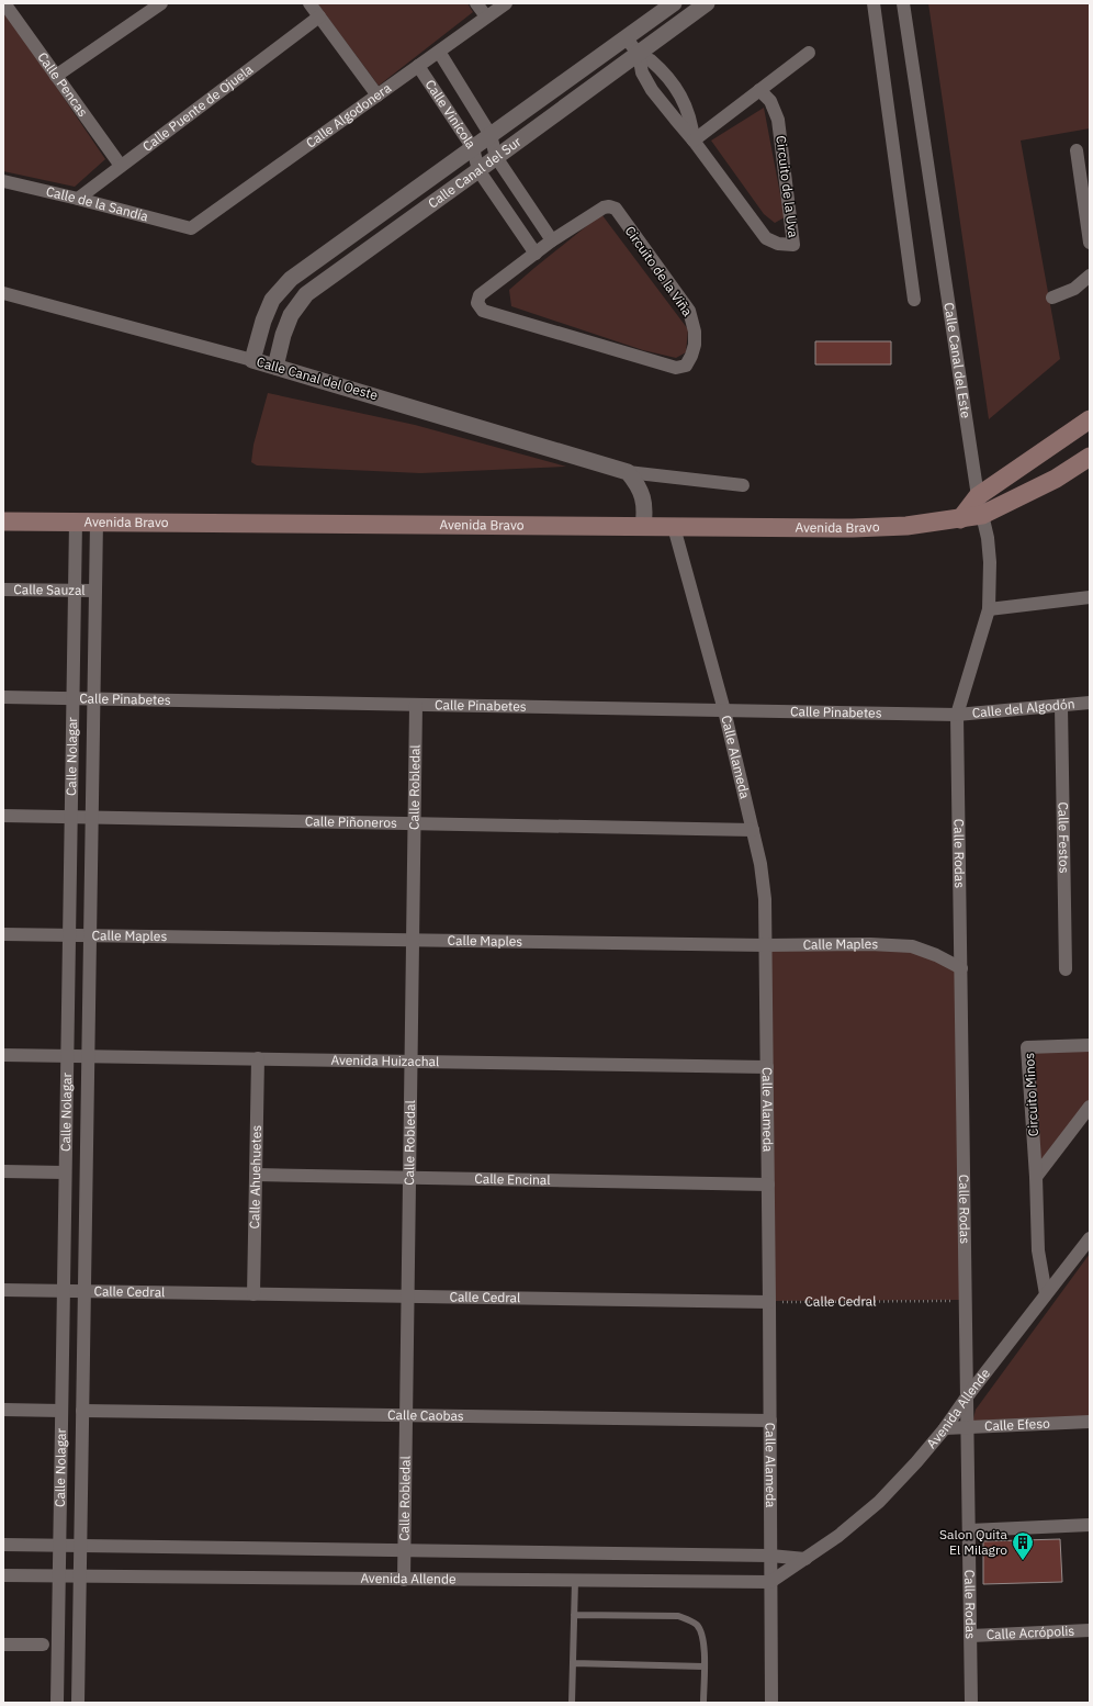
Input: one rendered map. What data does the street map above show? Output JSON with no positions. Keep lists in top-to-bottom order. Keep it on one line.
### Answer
{"streets":{"main road":["Avenida Bravo"],"street":["Calle Pencas","Calle Puente de Ojuela","Calle Vinícola","Calle Algodonera","Calle Canal del Sur","Circuito de la Uva","Calle de la Sandía","Circuito de la Viña","Calle Canal del Este","Calle Canal del Oeste","Calle Sauzal","Calle Pinabetes","Calle del Algodón","Calle Nolagar","Calle Alameda","Calle Robledal","Calle Piñoneros","Calle Festos","Calle Rodas","Calle Maples","Avenida Huizachal","Circuito Minos","Calle Ahuehuetes","Calle Encinal","Calle Cedral","Avenida Allende","Calle Caobas","Calle Efeso","Calle Acrópolis"]},"crossings":[["Calle Pencas","Calle Puente de Ojuela"],["Calle Puente de Ojuela","Calle de la Sandía"],["Calle Vinícola","Calle Algodonera"],["Calle Vinícola","Calle Canal del Sur"],["Calle Vinícola","Circuito de la Viña"],["Calle Algodonera","Calle de la Sandía"],["Calle Canal del Sur","Circuito de la Uva"],["Calle Canal del Sur","Calle Canal del Oeste"],["Calle Canal del Este","Avenida Bravo"],["Calle Canal del Este","Calle Pinabetes"],["Calle Canal del Este","Calle del Algodón"],["Calle Canal del Este","Calle Rodas"],["Avenida Bravo","Calle Nolagar"],["Avenida Bravo","Calle Alameda"],["Calle Sauzal","Calle Nolagar"],["Calle Pinabetes","Calle del Algodón"],["Calle Pinabetes","Calle Nolagar"],["Calle Pinabetes","Calle Alameda"],["Calle Pinabetes","Calle Robledal"],["Calle Pinabetes","Calle Rodas"],["Calle del Algodón","Calle Festos"],["Calle del Algodón","Calle Rodas"],["Calle Nolagar","Calle Piñoneros"],["Calle Nolagar","Calle Maples"],["Calle Nolagar","Avenida Huizachal"],["Calle Nolagar","Calle Cedral"],["Calle Nolagar","Avenida Allende"],["Calle Nolagar","Calle Caobas"],["Calle Alameda","Calle Piñoneros"],["Calle Alameda","Calle Maples"],["Calle Alameda","Avenida Huizachal"],["Calle Alameda","Calle Encinal"],["Calle Alameda","Calle Cedral"],["Calle Alameda","Avenida Allende"],["Calle Alameda","Calle Caobas"],["Calle Robledal","Calle Piñoneros"],["Calle Robledal","Calle Maples"],["Calle Robledal","Avenida Huizachal"],["Calle Robledal","Calle Encinal"],["Calle Robledal","Calle Cedral"],["Calle Robledal","Avenida Allende"],["Calle Robledal","Calle Caobas"],["Calle Rodas","Calle Maples"],["Calle Rodas","Calle Cedral"],["Calle Rodas","Avenida Allende"],["Calle Rodas","Calle Efeso"],["Calle Rodas","Calle Acrópolis"],["Avenida Huizachal","Calle Ahuehuetes"],["Circuito Minos","Avenida Allende"],["Calle Ahuehuetes","Calle Encinal"],["Calle Ahuehuetes","Calle Cedral"],["Avenida Allende","Calle Efeso"]],"places":{"building":["Salon Quita El Milagro"]}}
